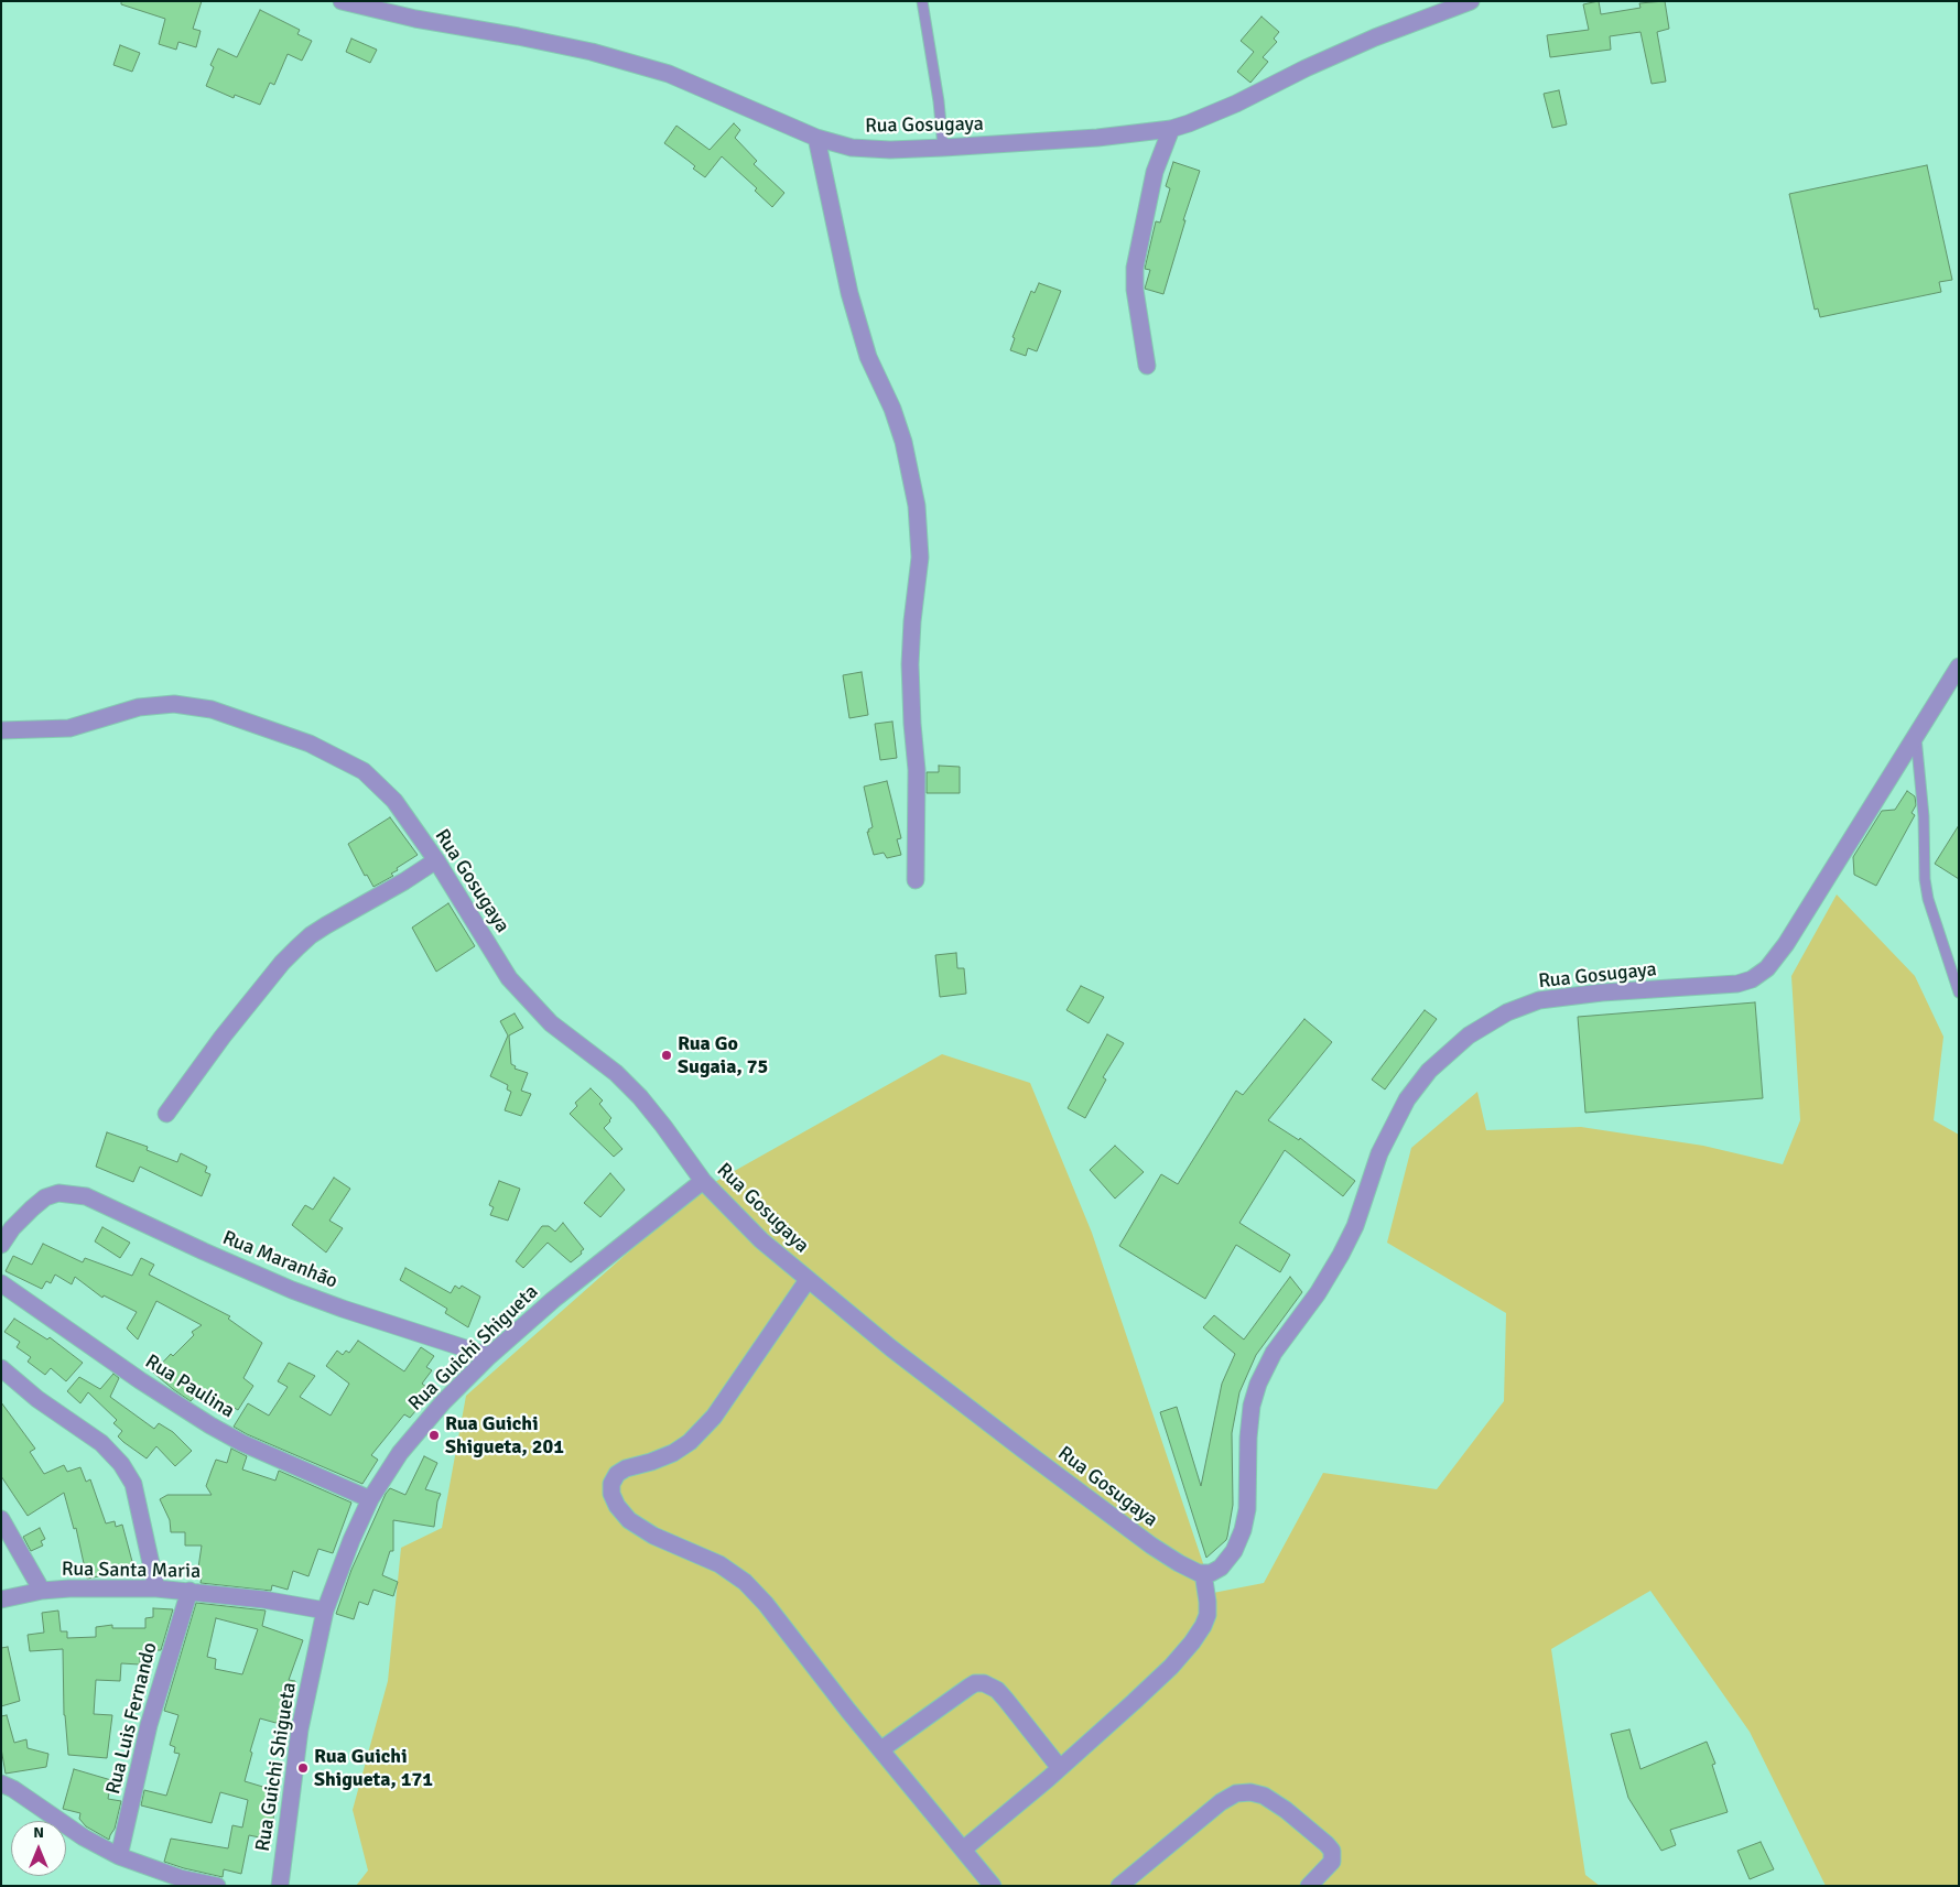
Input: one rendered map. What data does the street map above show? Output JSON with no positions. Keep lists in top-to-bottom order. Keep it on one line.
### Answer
{"streets":{"street":["Rua Gosugaya","Rua Maranhão","Rua Guichi Shigueta","Rua Paulina","Rua Santa Maria","Rua Luis Fernando"]},"crossings":[["Rua Gosugaya","Rua Guichi Shigueta"],["Rua Maranhão","Rua Guichi Shigueta"],["Rua Guichi Shigueta","Rua Paulina"],["Rua Guichi Shigueta","Rua Santa Maria"],["Rua Santa Maria","Rua Luis Fernando"]],"places":["Rua Go Sugaia, 75","Rua Guichi Shigueta, 201","Rua Guichi Shigueta, 171"],"north":"top"}
